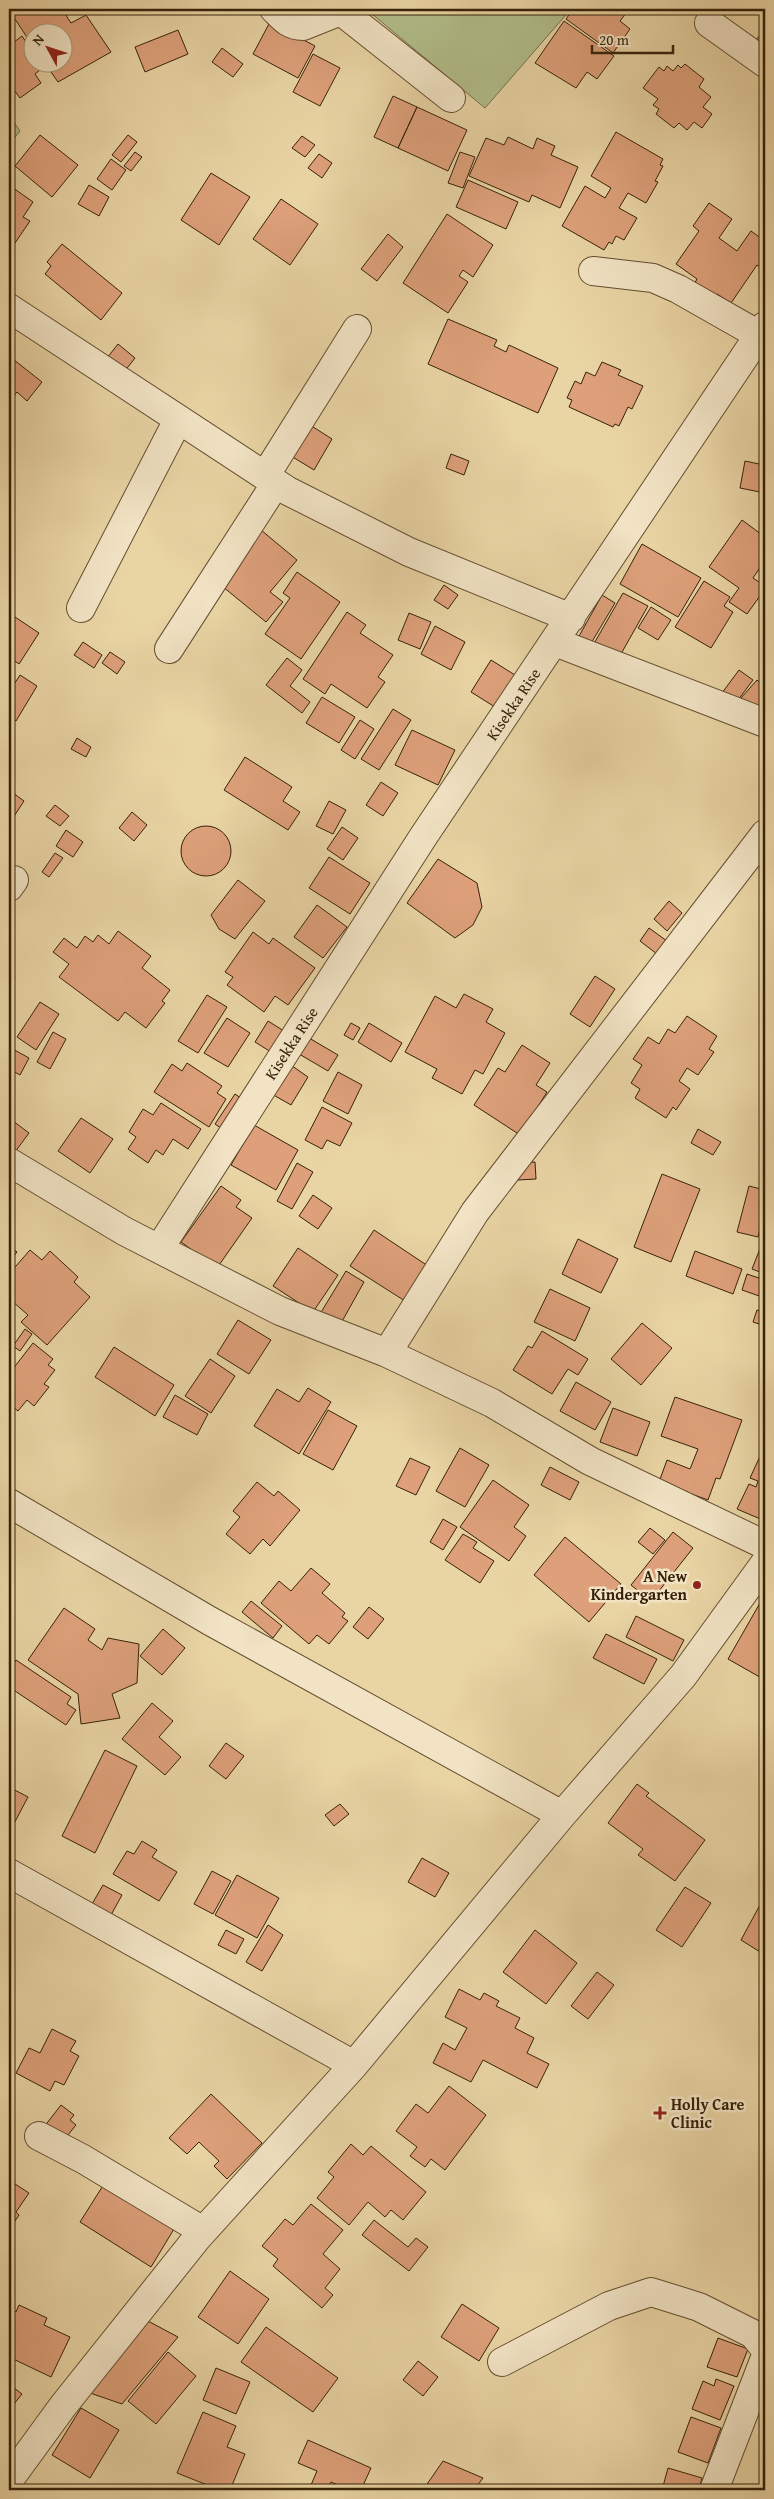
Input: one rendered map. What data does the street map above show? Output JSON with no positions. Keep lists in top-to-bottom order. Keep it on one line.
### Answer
{"streets":{"street":["Kisekka Rise"]},"places":{"other":["A New Kindergarten"],"health":["Holly Care Clinic"]},"scale_bar":"20 m","north":"top left"}
